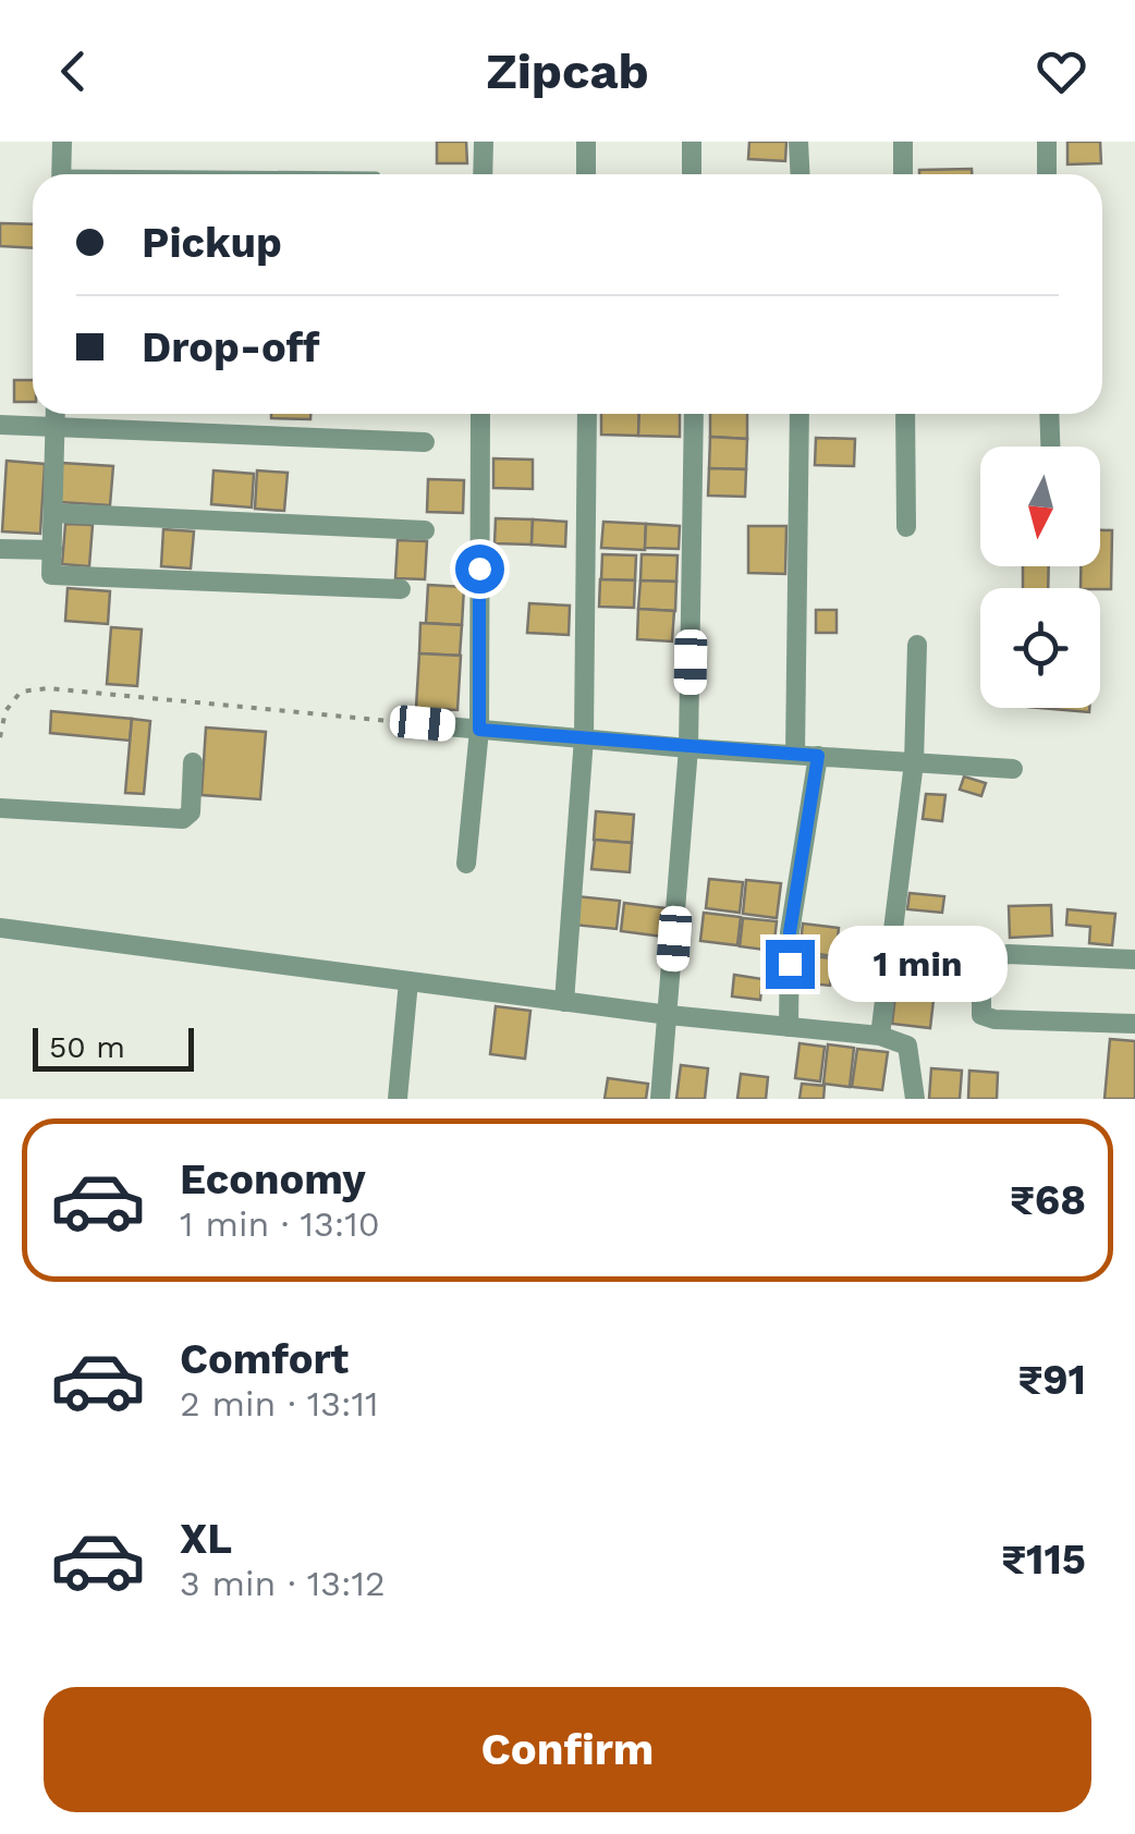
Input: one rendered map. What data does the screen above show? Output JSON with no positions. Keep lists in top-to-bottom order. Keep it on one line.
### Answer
{"scale_bar":"50 m","north":"bottom","page":{"header":"Zipcab","banner":["Pickup","Drop-off"],"bubble":"1 min","scale":"50 m","list":[{"name":"Economy","note":"1 min · 13:10","value":"₹68"},{"name":"Comfort","note":"2 min · 13:11","value":"₹91"},{"name":"XL","note":"3 min · 13:12","value":"₹115"}],"buttons":"Confirm"}}
